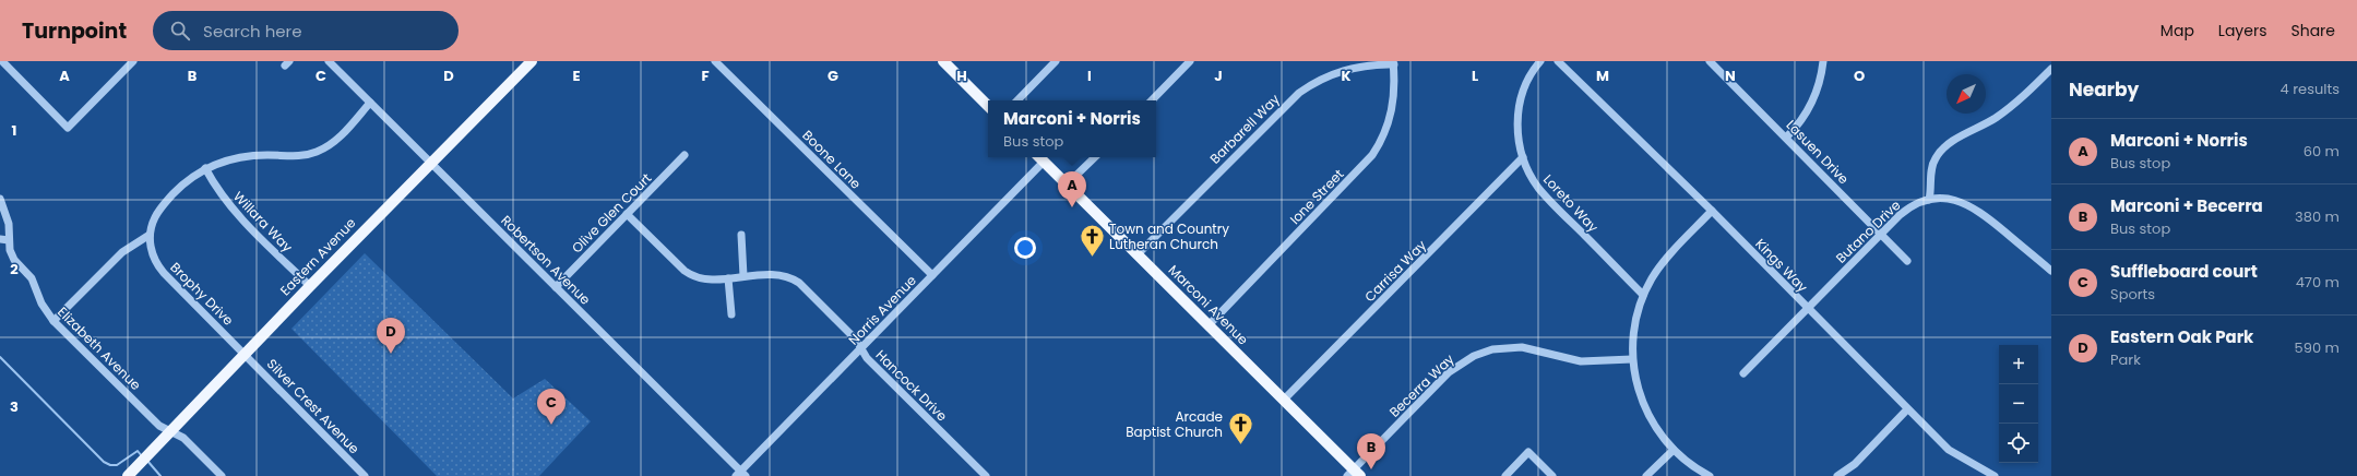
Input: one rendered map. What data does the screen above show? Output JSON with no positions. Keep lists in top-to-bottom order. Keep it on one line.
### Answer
{"streets":{"main road":["Eastern Avenue","Marconi Avenue"],"street":["Barbarell Way","Lasuen Drive","Boone Lane","Ione Street","Loreto Way","Olive Glen Court","Willara Way","Butano Drive","Robertson Avenue","Kings Way","Carrisa Way","Brophy Drive","Norris Avenue","Elizabeth Avenue","Hancock Drive","Becerra Way","Silver Crest Avenue"]},"crossings":[["Barbarell Way","Ione Street"],["Barbarell Way","Marconi Avenue"],["Lasuen Drive","Butano Drive"],["Boone Lane","Norris Avenue"],["Ione Street","Marconi Avenue"],["Loreto Way","Carrisa Way"],["Olive Glen Court","Robertson Avenue"],["Olive Glen Court","Hancock Drive"],["Willara Way","Eastern Avenue"],["Willara Way","Brophy Drive"],["Butano Drive","Kings Way"],["Eastern Avenue","Robertson Avenue"],["Eastern Avenue","Brophy Drive"],["Eastern Avenue","Elizabeth Avenue"],["Eastern Avenue","Silver Crest Avenue"],["Robertson Avenue","Brophy Drive"],["Robertson Avenue","Norris Avenue"],["Carrisa Way","Marconi Avenue"],["Brophy Drive","Silver Crest Avenue"],["Marconi Avenue","Norris Avenue"],["Marconi Avenue","Becerra Way"],["Norris Avenue","Hancock Drive"]],"places":{"church":["Town and Country Lutheran Church","Arcade Baptist Church"]},"north":"bottom left","page":{"header":"Turnpoint","search":"Search here","nav":["Map","Layers","Share"],"heading":["Nearby","4 results"],"popup":["Marconi + Norris","Bus stop"],"list":[{"mark":"A","name":"Marconi + Norris","note":"Bus stop","value":"60 m"},{"mark":"B","name":"Marconi + Becerra","note":"Bus stop","value":"380 m"},{"mark":"C","name":"Suffleboard court","note":"Sports","value":"470 m"},{"mark":"D","name":"Eastern Oak Park","note":"Park","value":"590 m"}],"pins":["A","D","C","B"],"map_buttons":["+","−"]},"grid":{"columns":["A","B","C","D","E","F","G","H","I","J","K","L","M","N","O"],"rows":["1","2","3"]}}
